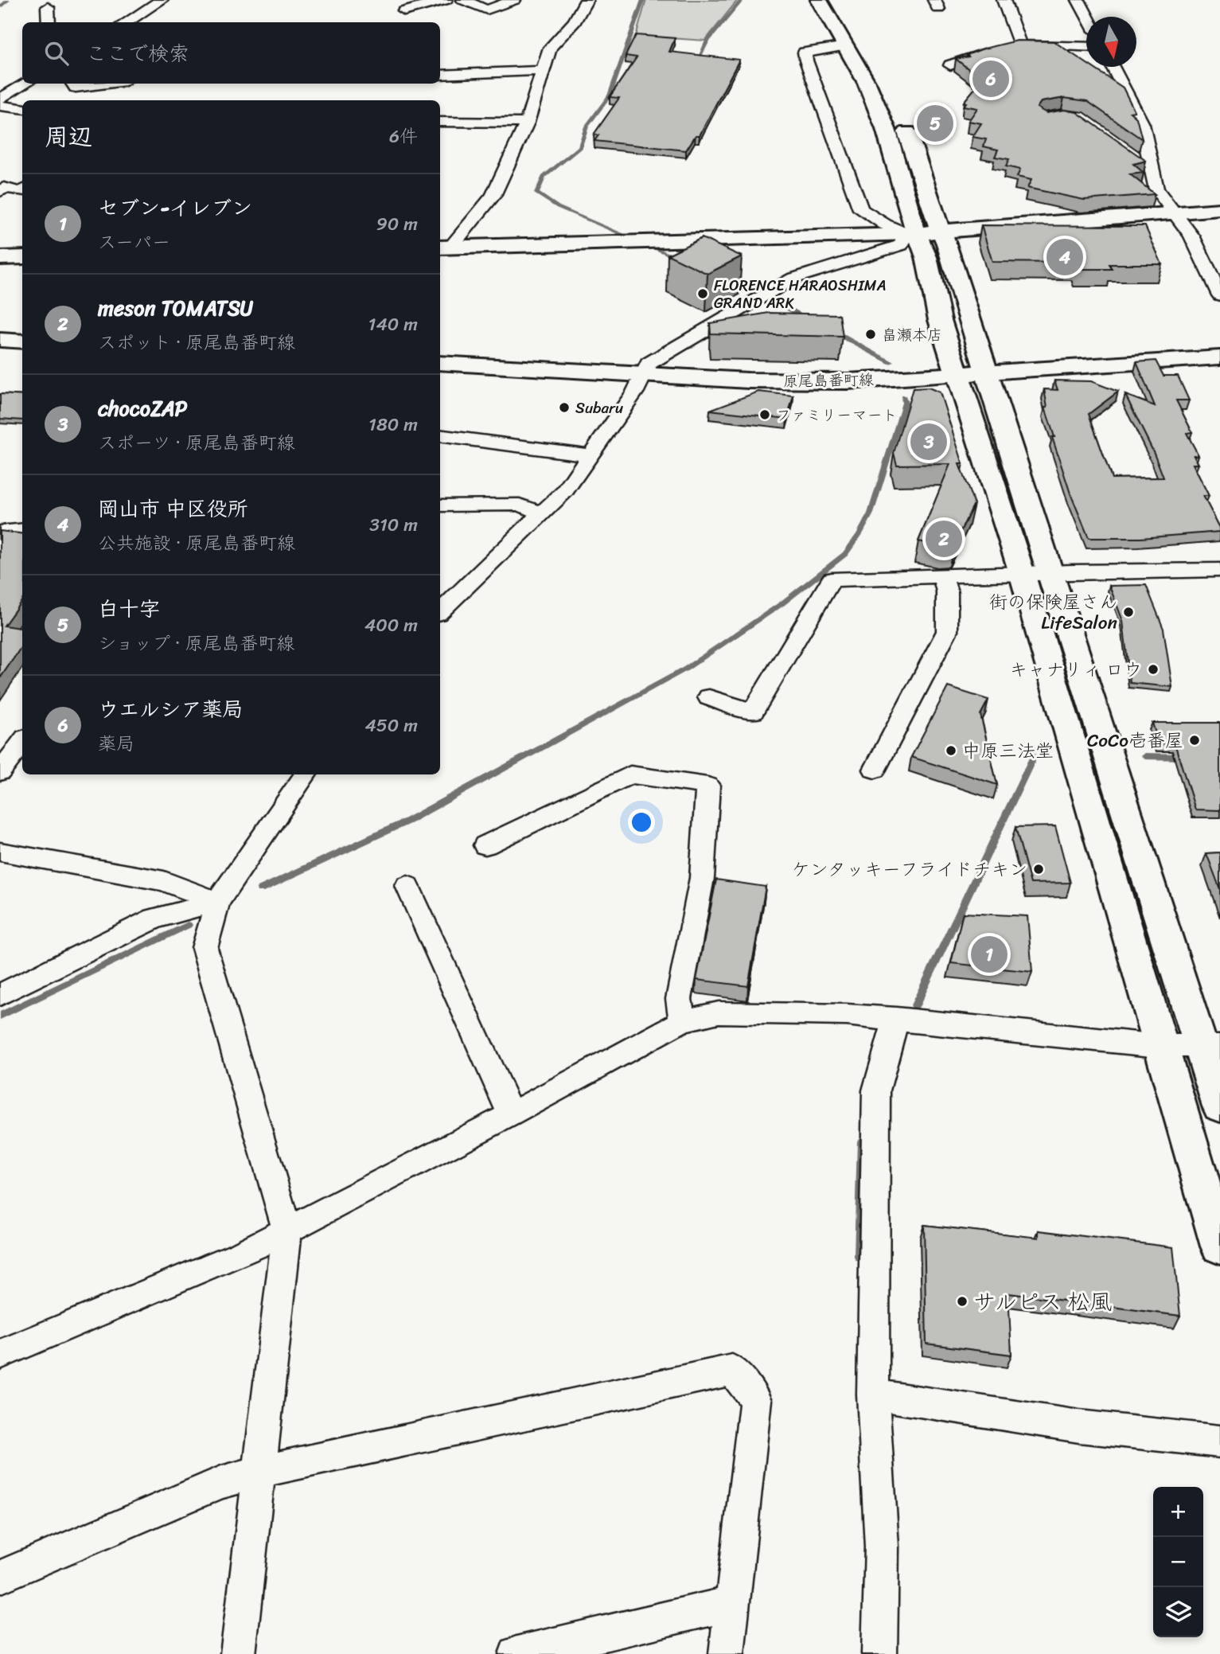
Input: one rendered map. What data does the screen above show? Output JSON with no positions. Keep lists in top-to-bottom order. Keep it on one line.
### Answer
{"streets":{"street":["原尾島番町線"]},"places":["FLORENCE HARAOSHIMA GRAND ARK","畠瀬本店","Subaru","ファミリーマート","街の保険屋さん LifeSalon","キャナリィ ロウ","CoCo壱番屋","中原三法堂","ケンタッキーフライドチキン","サルピス 松風"],"north":"bottom","page":{"search":"ここで検索","pins":["6","5","4","3","2","1"],"heading":["周辺","6件"],"list":[{"mark":"1","name":"セブン-イレブン","note":"スーパー","value":"90 m"},{"mark":"2","name":"meson TOMATSU","note":"スポット · 原尾島番町線","value":"140 m"},{"mark":"3","name":"chocoZAP","note":"スポーツ · 原尾島番町線","value":"180 m"},{"mark":"4","name":"岡山市 中区役所","note":"公共施設 · 原尾島番町線","value":"310 m"},{"mark":"5","name":"白十字","note":"ショップ · 原尾島番町線","value":"400 m"},{"mark":"6","name":"ウエルシア薬局","note":"薬局","value":"450 m"}],"map_buttons":["+","−"]}}
